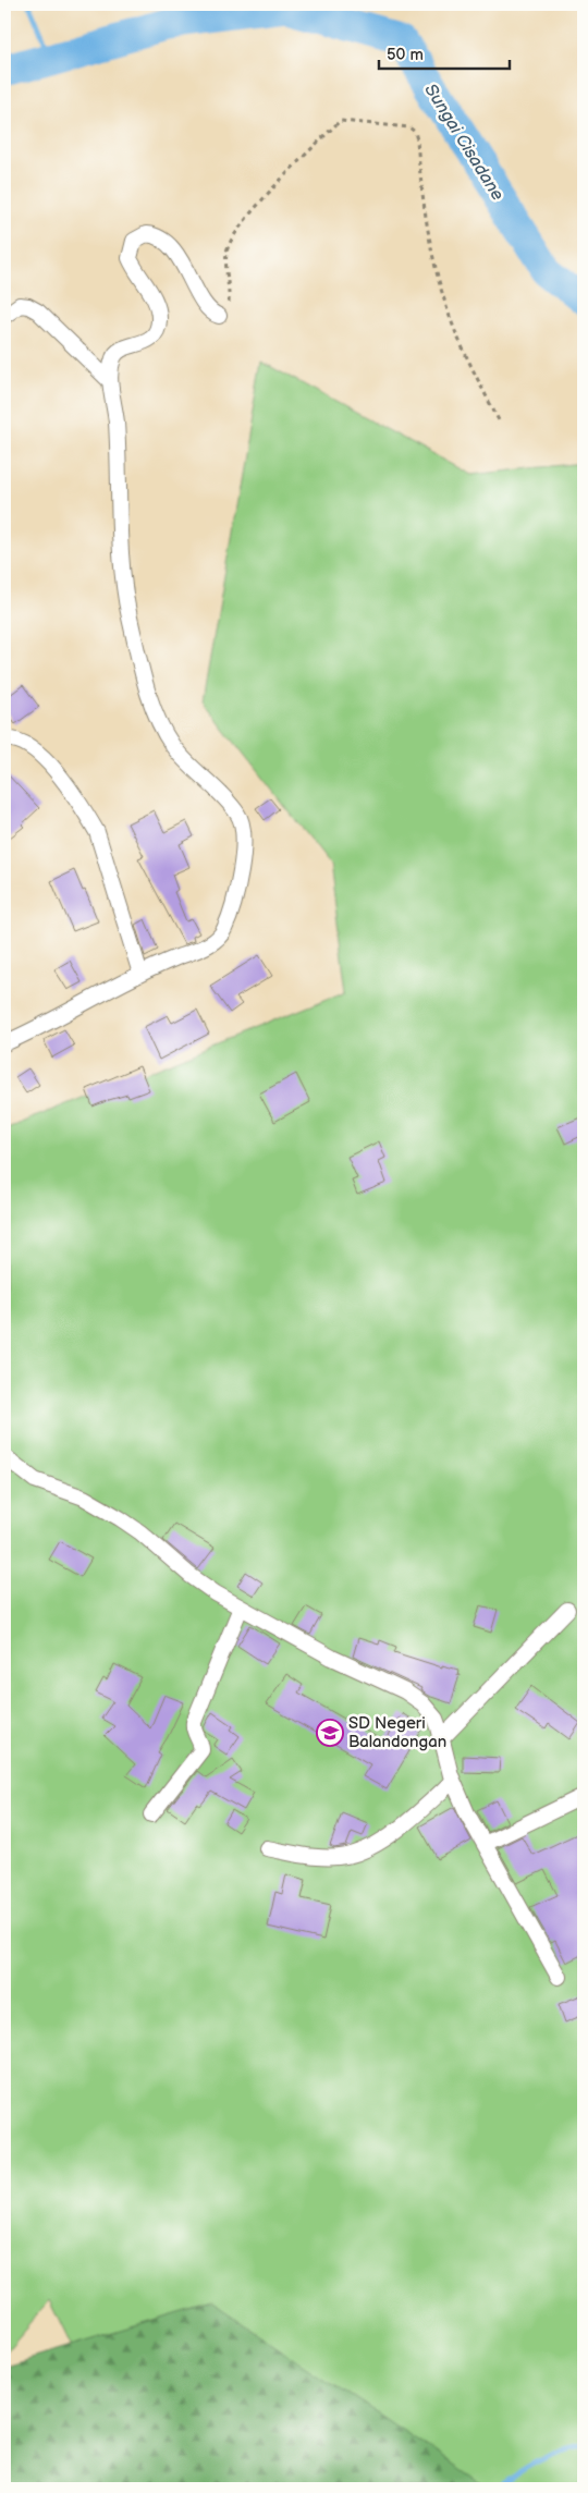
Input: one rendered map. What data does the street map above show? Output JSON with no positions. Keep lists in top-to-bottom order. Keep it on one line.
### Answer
{"water":["Sungai Cisadane"],"places":{"school or university":["SD Negeri Balandongan"]},"scale_bar":"50 m"}
